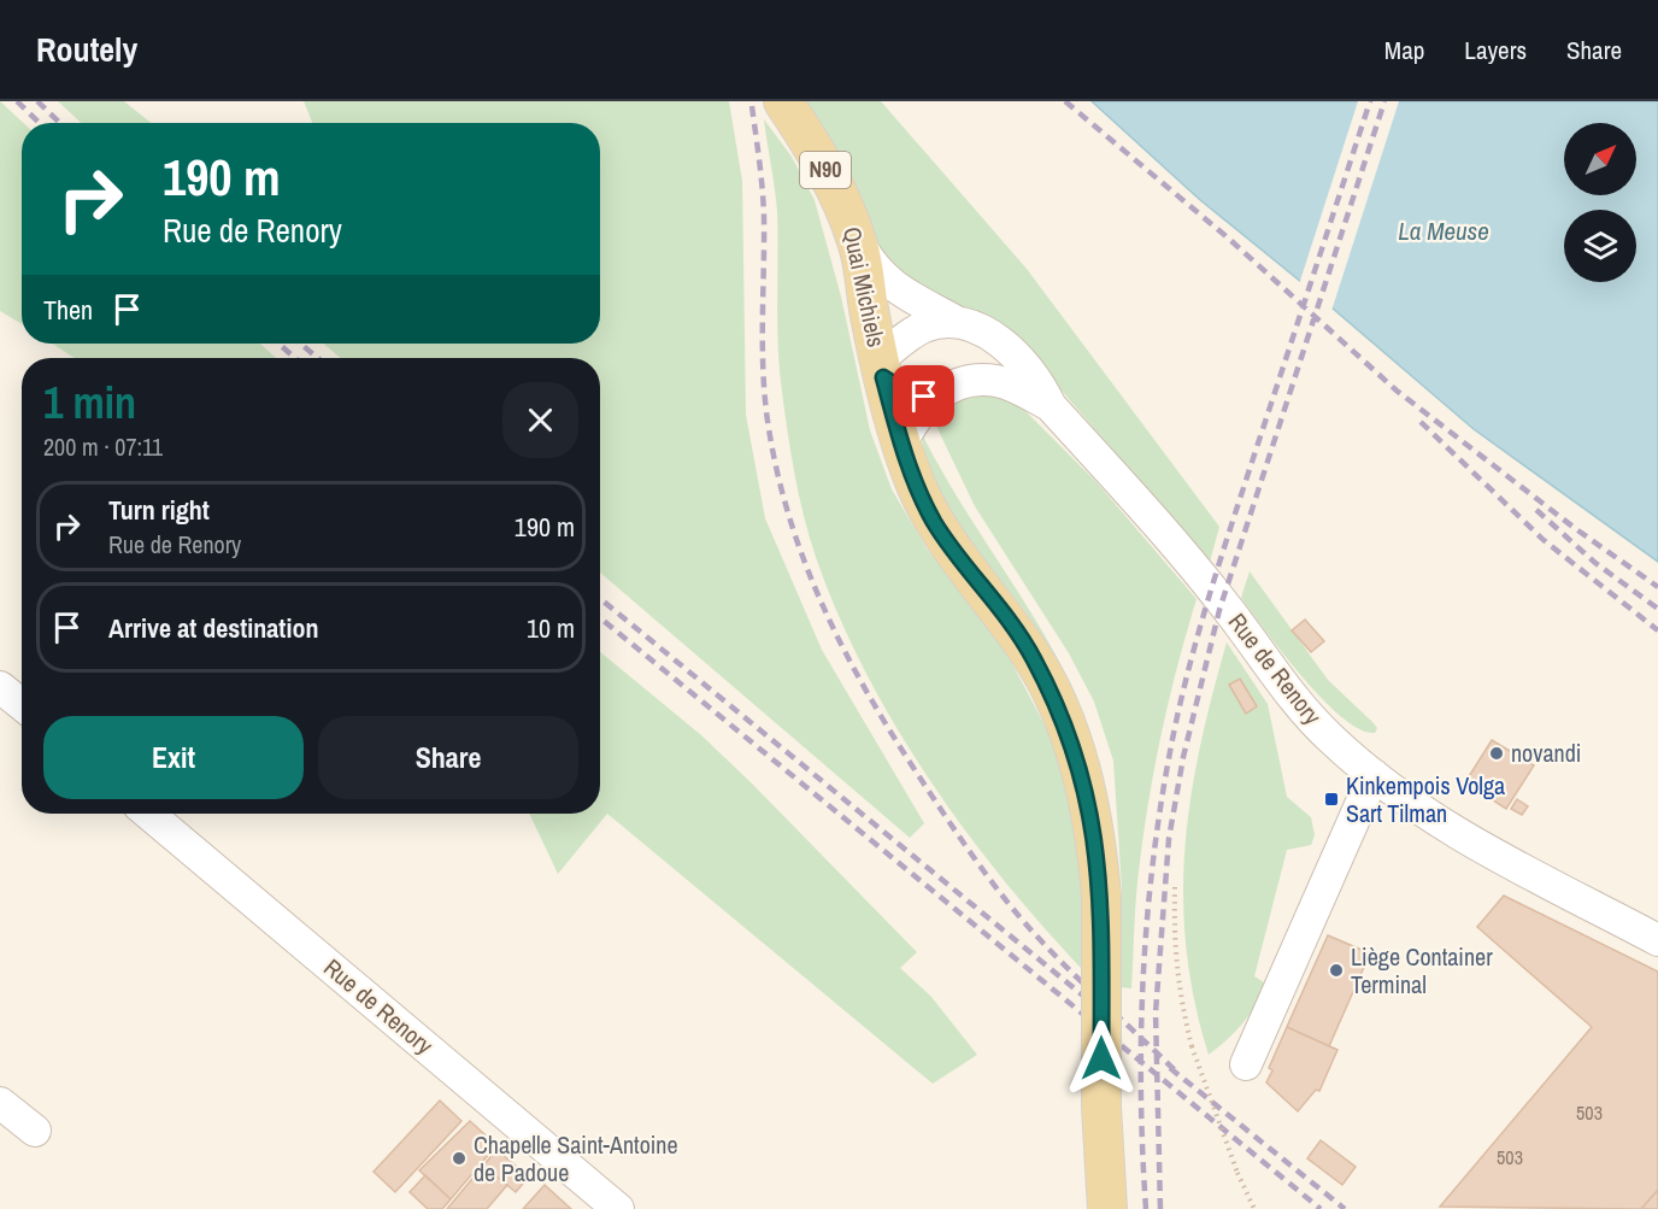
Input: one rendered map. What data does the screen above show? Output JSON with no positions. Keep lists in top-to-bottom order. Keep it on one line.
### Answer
{"streets":{"main road":["N90","Quai Michiels"],"street":["Rue de Renory"]},"crossings":[["N90","Quai Michiels"],["N90","Rue de Renory"],["Quai Michiels","Rue de Renory"]],"water":["La Meuse"],"places":{"other":["novandi","Liège Container Terminal","Chapelle Saint-Antoine de Padoue"],"transit":["Kinkempois Volga Sart Tilman"]},"house_numbers":["503","503"],"north":"top right","page":{"header":"Routely","nav":["Map","Layers","Share"],"turn":["190 m","Rue de Renory"],"then":"Then","heading":["1 min","200 m · 07:11"],"list":[{"name":"Turn right","note":"Rue de Renory","value":"190 m"},{"name":"Arrive at destination","value":"10 m"}],"buttons":["Exit","Share"]}}
